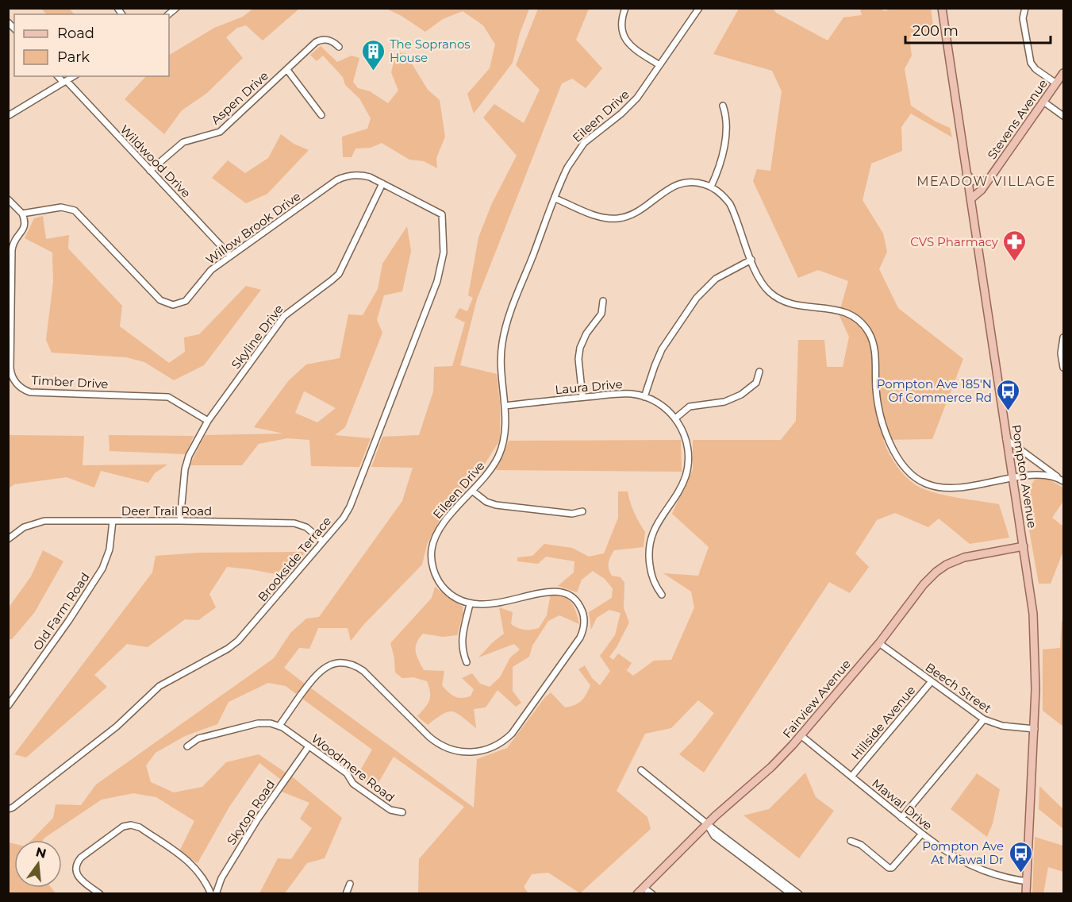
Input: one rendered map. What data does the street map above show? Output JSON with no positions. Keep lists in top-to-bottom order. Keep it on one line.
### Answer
{"streets":{"main road":["Stevens Avenue","Pompton Avenue","Fairview Avenue"],"street":["Aspen Drive","Eileen Drive","Wildwood Drive","Willow Brook Drive","Skyline Drive","Timber Drive","Laura Drive","Deer Trail Road","Brookside Terrace","Old Farm Road","Beech Street","Hillside Avenue","Woodmere Road","Mawal Drive","Skytop Road"]},"crossings":[["Aspen Drive","Wildwood Drive"],["Eileen Drive","Laura Drive"],["Eileen Drive","Woodmere Road"],["Stevens Avenue","Pompton Avenue"],["Wildwood Drive","Willow Brook Drive"],["Willow Brook Drive","Skyline Drive"],["Willow Brook Drive","Timber Drive"],["Willow Brook Drive","Brookside Terrace"],["Skyline Drive","Timber Drive"],["Skyline Drive","Deer Trail Road"],["Pompton Avenue","Beech Street"],["Pompton Avenue","Fairview Avenue"],["Pompton Avenue","Mawal Drive"],["Deer Trail Road","Brookside Terrace"],["Deer Trail Road","Old Farm Road"],["Beech Street","Fairview Avenue"],["Beech Street","Hillside Avenue"],["Fairview Avenue","Mawal Drive"],["Hillside Avenue","Mawal Drive"],["Woodmere Road","Skytop Road"]],"districts":["MEADOW VILLAGE"],"places":{"building":["The Sopranos House"],"pharmacy":["CVS Pharmacy"],"bus stop":["Pompton Ave 185'N Of Commerce Rd","Pompton Ave At Mawal Dr"]},"legend":["Road","Park"],"scale_bar":"200 m","north":"top"}
